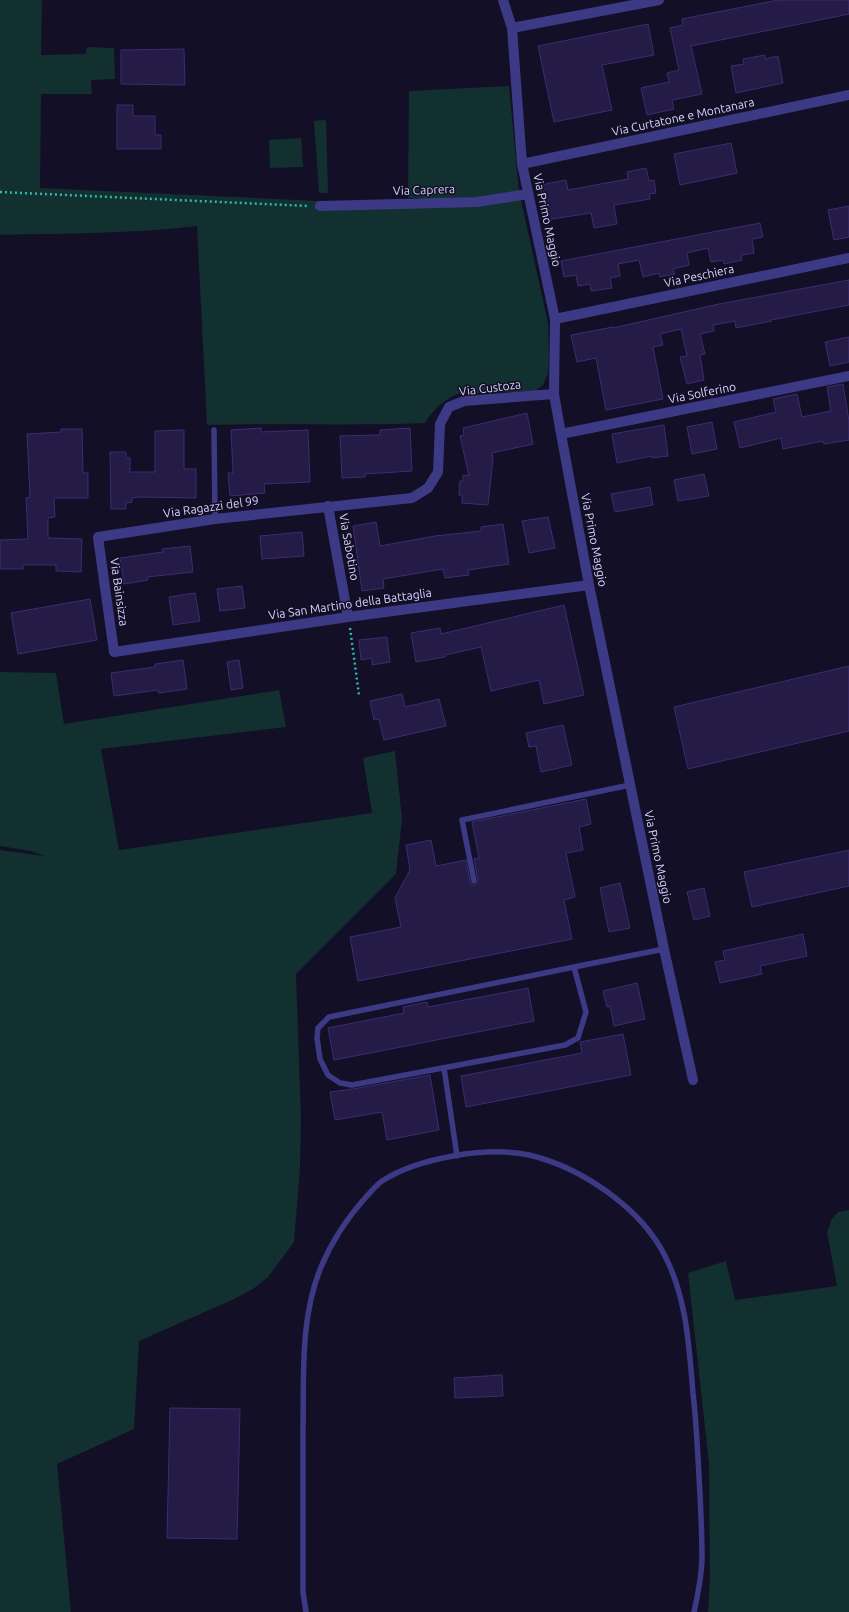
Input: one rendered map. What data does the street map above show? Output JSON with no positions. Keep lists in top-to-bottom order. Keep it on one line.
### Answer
{"streets":{"street":["Via Curtatone e Montanara","Via Caprera","Via Primo Maggio","Via Peschiera","Via Custoza","Via Solferino","Via Ragazzi del 99","Via Sabotino","Via Bainsizza","Via San Martino della Battaglia"]},"crossings":[["Via Curtatone e Montanara","Via Primo Maggio"],["Via Caprera","Via Primo Maggio"],["Via Primo Maggio","Via Peschiera"],["Via Primo Maggio","Via Custoza"],["Via Primo Maggio","Via Solferino"],["Via Primo Maggio","Via San Martino della Battaglia"],["Via Custoza","Via Ragazzi del 99"],["Via Ragazzi del 99","Via Sabotino"],["Via Ragazzi del 99","Via Bainsizza"],["Via Sabotino","Via San Martino della Battaglia"],["Via Bainsizza","Via San Martino della Battaglia"]]}
